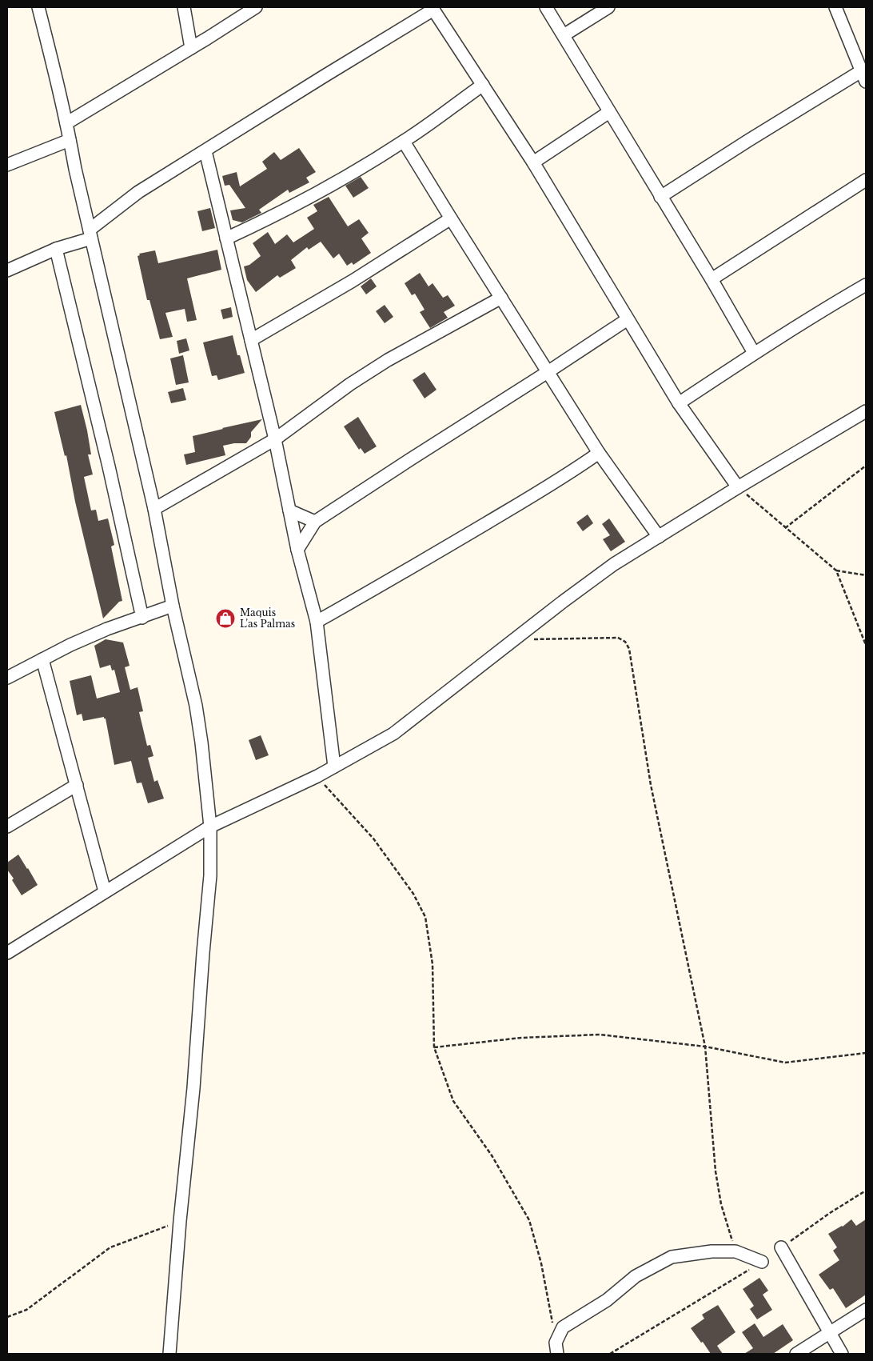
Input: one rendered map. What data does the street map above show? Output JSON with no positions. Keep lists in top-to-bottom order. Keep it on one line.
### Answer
{"places":{"shop":["Maquis L'as Palmas"]}}
